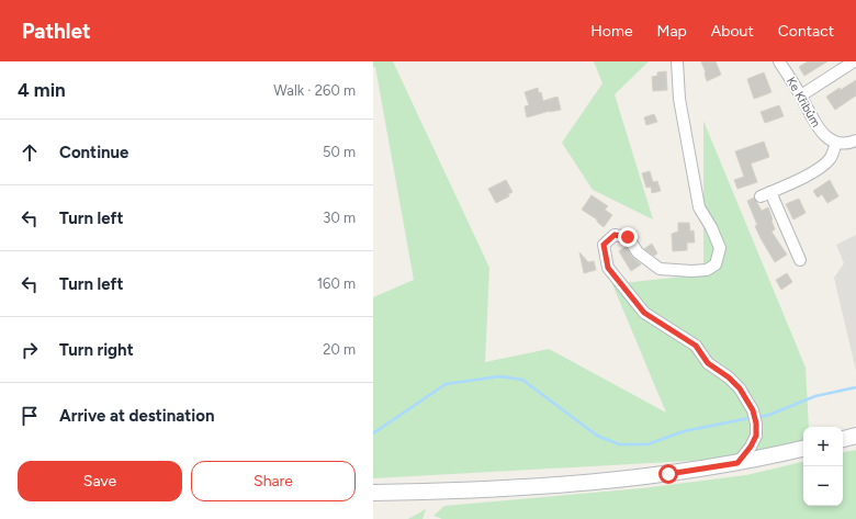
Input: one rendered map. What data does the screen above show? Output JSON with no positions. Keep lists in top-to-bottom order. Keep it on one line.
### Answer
{"streets":{"street":["Ke Křibům"]},"page":{"header":"Pathlet","nav":["Home","Map","About","Contact"],"heading":["4 min","Walk · 260 m"],"list":[["Continue","50 m"],["Turn left","30 m"],["Turn left","160 m"],["Turn right","20 m"],"Arrive at destination"],"map_buttons":["+","−"],"buttons":["Save","Share"]}}
